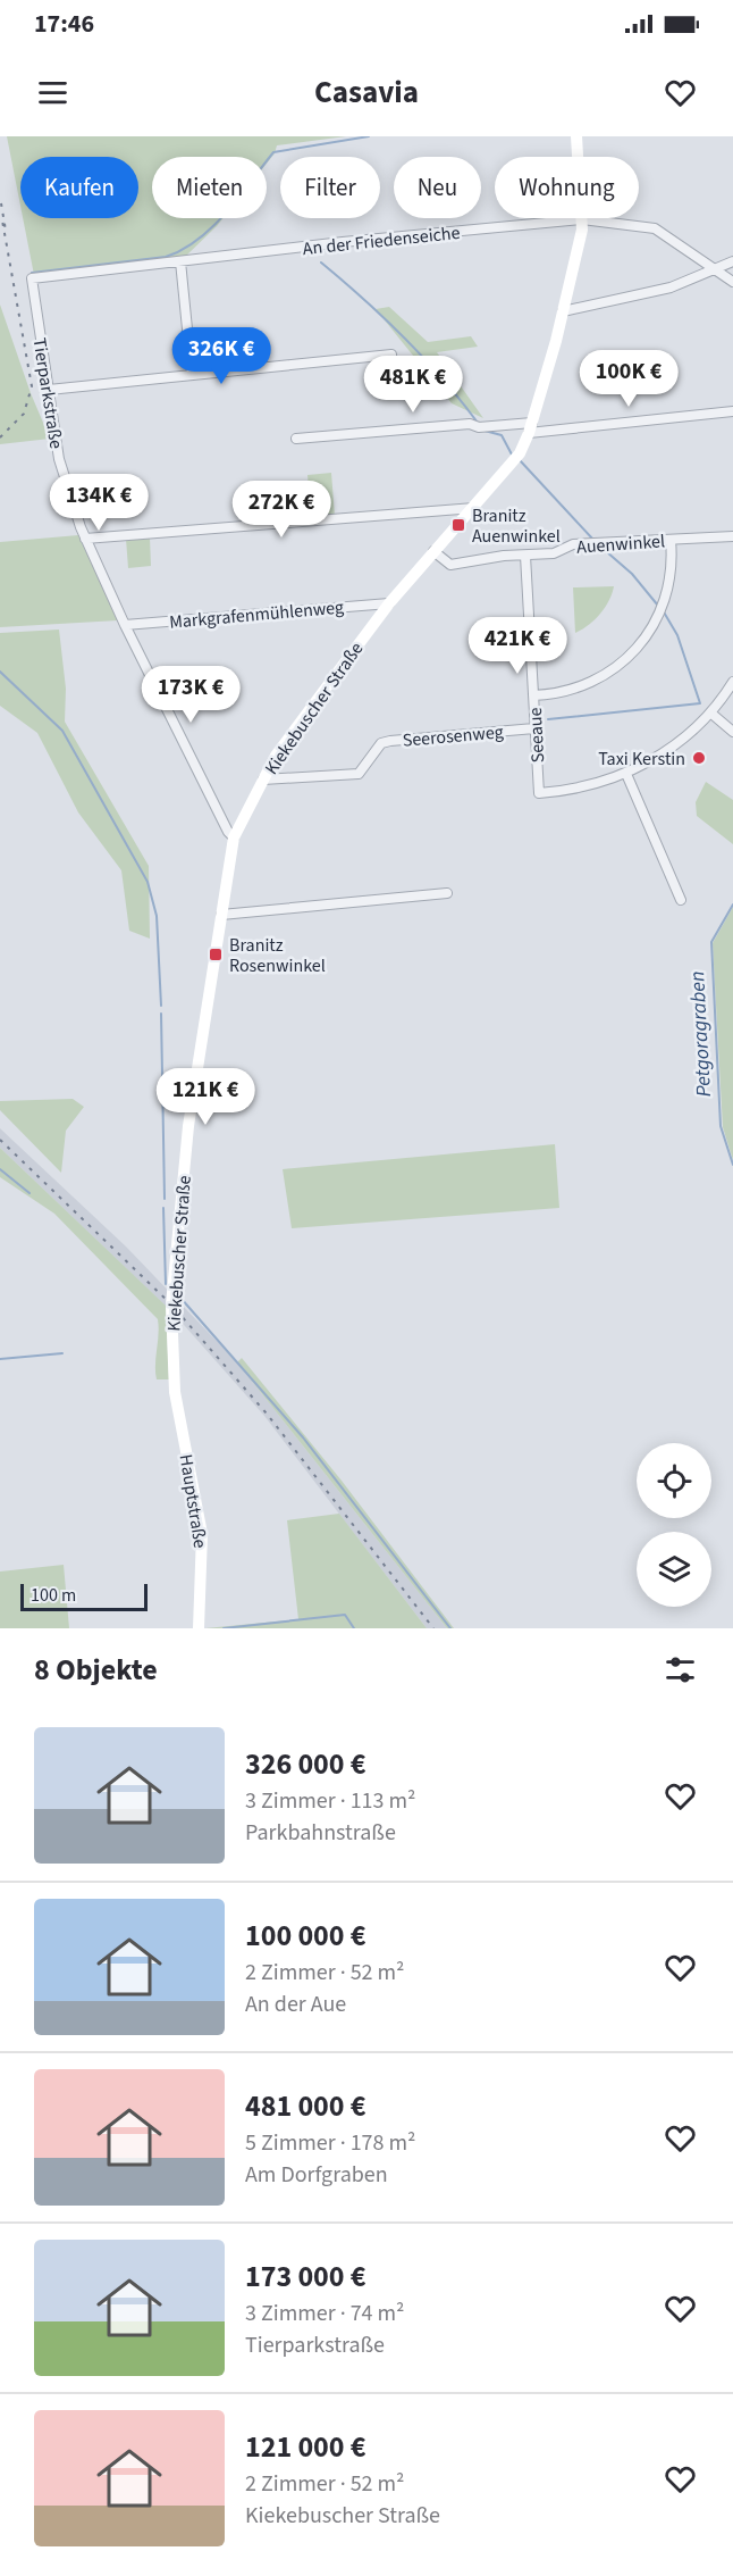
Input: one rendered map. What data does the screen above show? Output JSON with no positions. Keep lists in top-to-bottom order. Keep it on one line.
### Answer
{"streets":{"street":["An der Friedenseiche","Tierparkstraße","Auenwinkel","Markgrafenmühlenweg","Kiekebuscher Straße","Seerosenweg","Seeaue","Hauptstraße"]},"crossings":[["An der Friedenseiche","Tierparkstraße"],["An der Friedenseiche","Kiekebuscher Straße"],["Tierparkstraße","Markgrafenmühlenweg"],["Tierparkstraße","Kiekebuscher Straße"],["Auenwinkel","Kiekebuscher Straße"],["Auenwinkel","Seeaue"],["Markgrafenmühlenweg","Kiekebuscher Straße"],["Kiekebuscher Straße","Seerosenweg"],["Kiekebuscher Straße","Hauptstraße"],["Seerosenweg","Seeaue"]],"water":["Petgoragraben"],"places":{"transit":["Branitz Auenwinkel","Branitz Rosenwinkel"],"other":["Taxi Kerstin"]},"scale_bar":"100 m","page":{"status":"17:46","header":"Casavia","chip":["Kaufen","Mieten","Filter","Neu","Wohnung"],"price":["326K €","100K €","481K €","134K €","272K €","421K €","173K €","121K €"],"scale":"100 m","heading":"8 Objekte","list":[{"name":"326 000 €","note":"3 Zimmer · 113 m² · Parkbahnstraße"},{"name":"100 000 €","note":"2 Zimmer · 52 m² · An der Aue"},{"name":"481 000 €","note":"5 Zimmer · 178 m² · Am Dorfgraben"},{"name":"173 000 €","note":"3 Zimmer · 74 m² · Tierparkstraße"},{"name":"121 000 €","note":"2 Zimmer · 52 m² · Kiekebuscher Straße"}]}}
